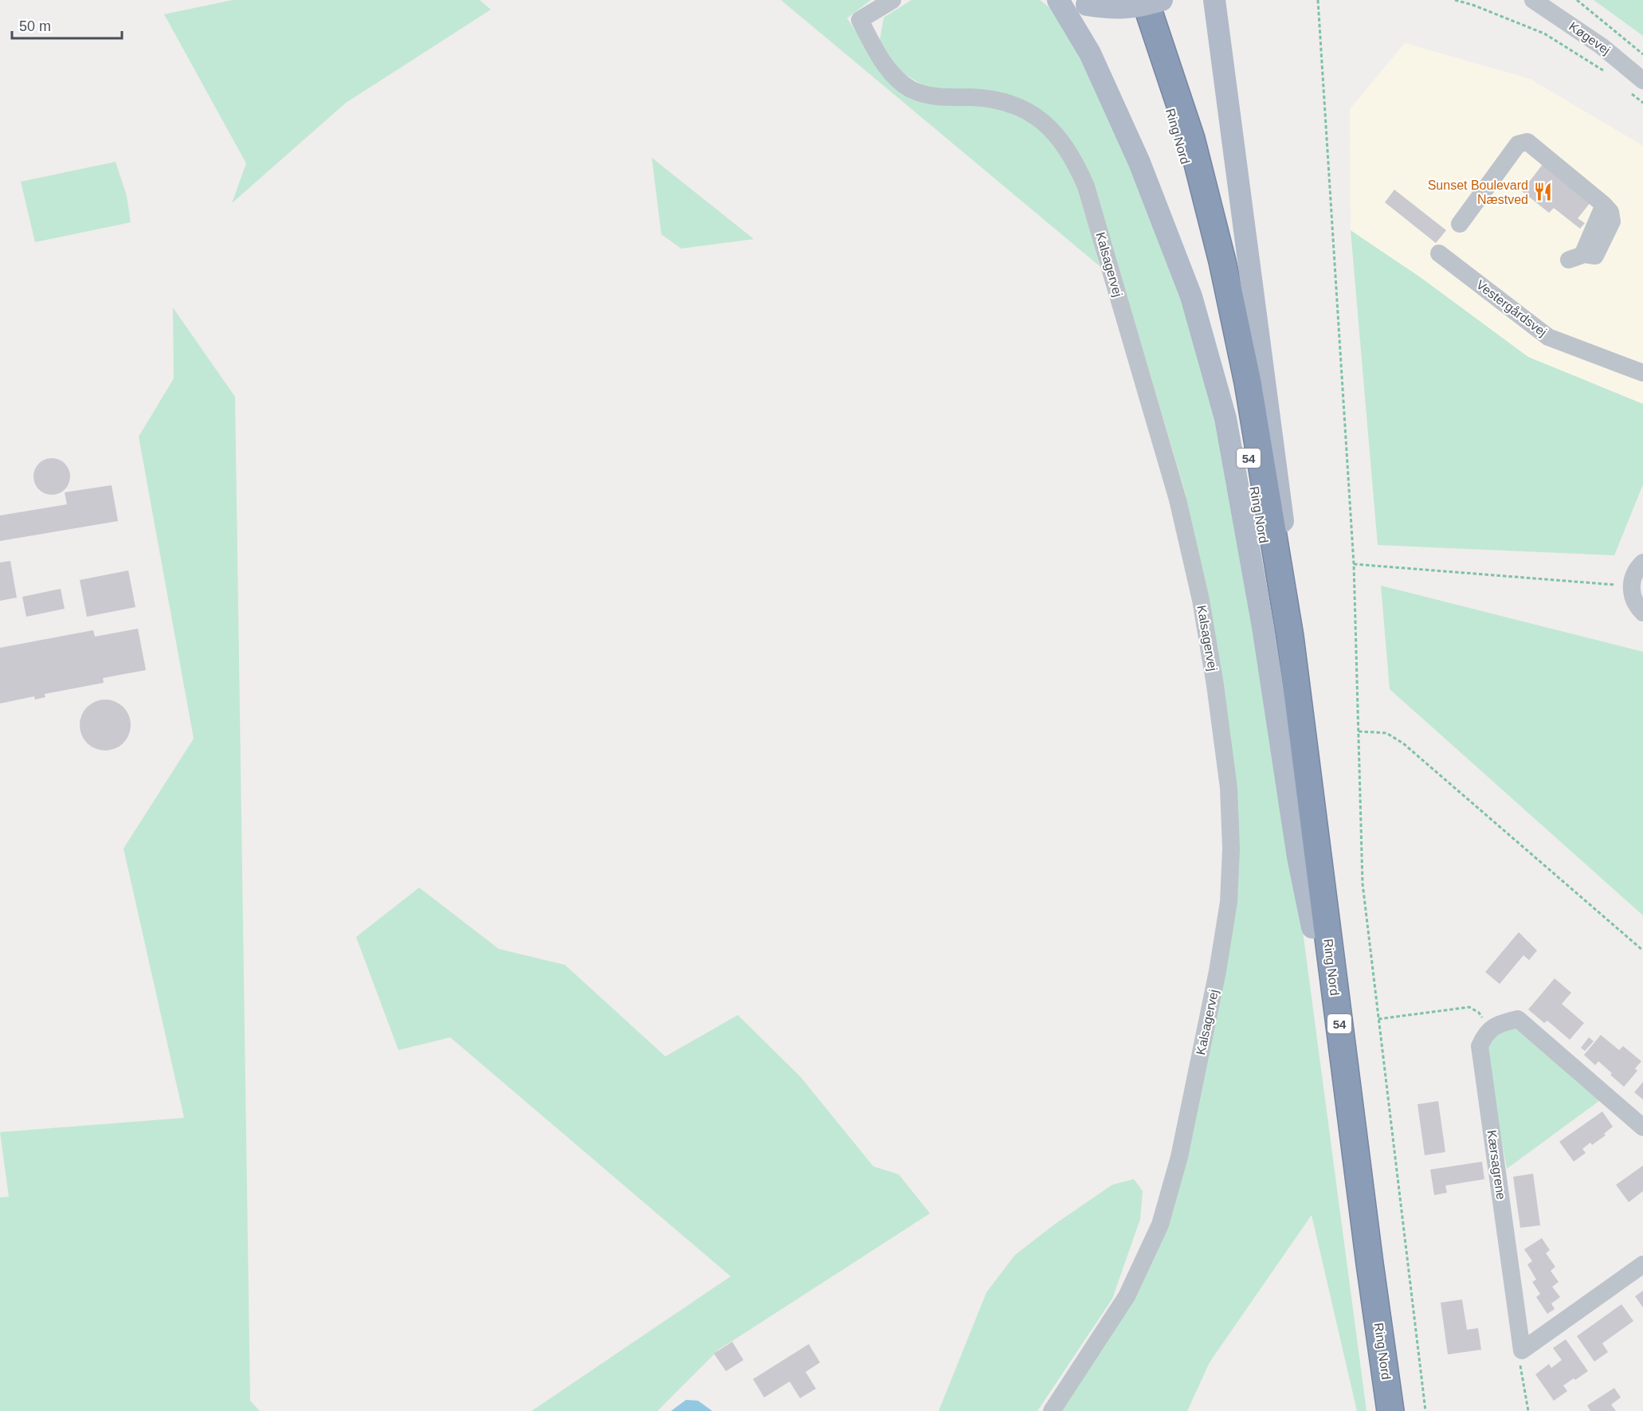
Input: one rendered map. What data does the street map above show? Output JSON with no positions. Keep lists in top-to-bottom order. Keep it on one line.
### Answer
{"streets":{"highway":["Ring Nord","54"],"street":["Køgevej","Kalsagervej","Vestergårdsvej","Kærsagrene"]},"crossings":[["Ring Nord","54"]],"places":{"restaurant":["Sunset Boulevard Næstved"]},"scale_bar":"50 m"}
